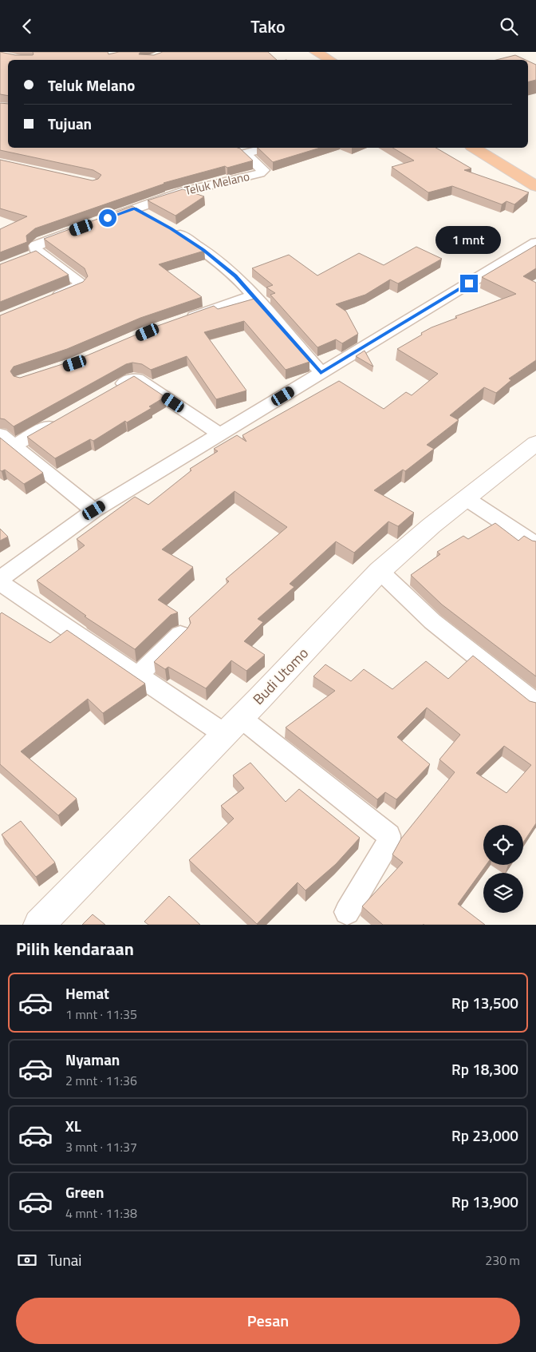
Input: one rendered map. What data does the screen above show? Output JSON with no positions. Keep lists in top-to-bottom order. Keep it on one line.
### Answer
{"streets":{"street":["Teluk Melano","Budi Utomo"]},"page":{"header":"Tako","banner":["Teluk Melano","Tujuan"],"bubble":"1 mnt","heading":"Pilih kendaraan","list":[{"name":"Hemat","note":"1 mnt · 11:35","value":"Rp 13,500"},{"name":"Nyaman","note":"2 mnt · 11:36","value":"Rp 18,300"},{"name":"XL","note":"3 mnt · 11:37","value":"Rp 23,000"},{"name":"Green","note":"4 mnt · 11:38","value":"Rp 13,900"}],"pay":["Tunai","230 m"],"buttons":"Pesan"}}
